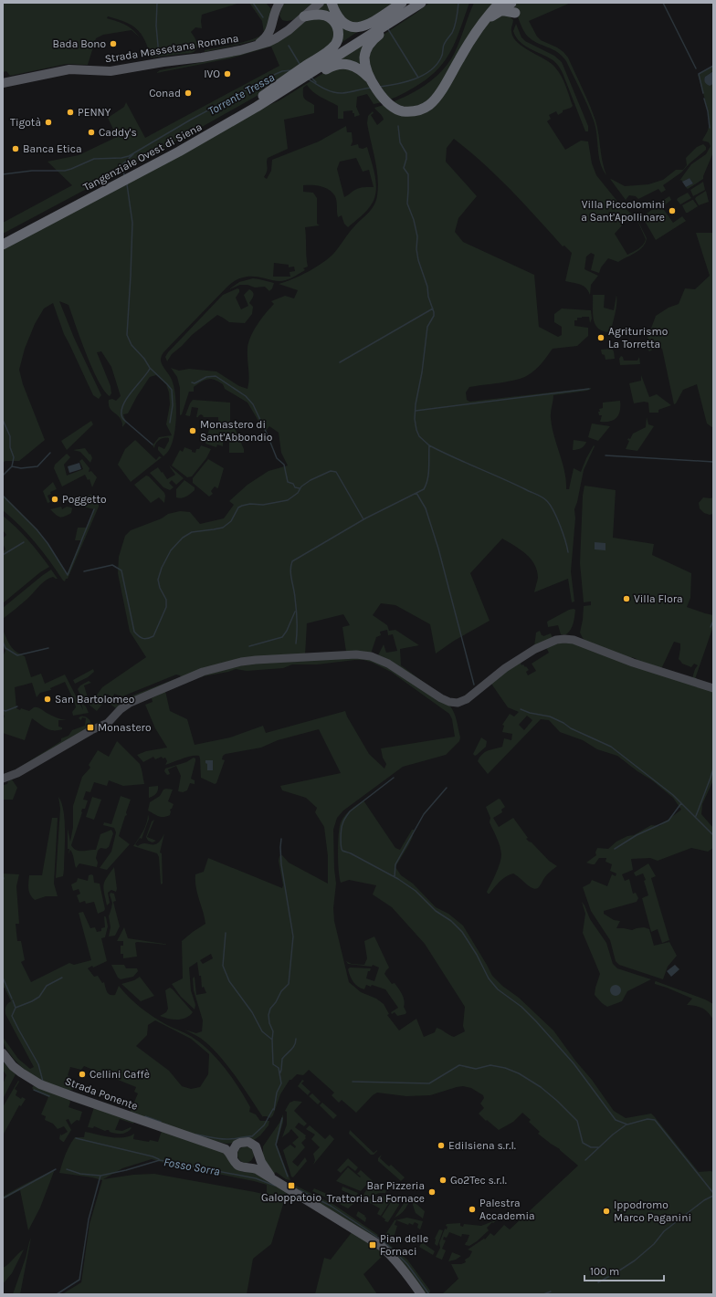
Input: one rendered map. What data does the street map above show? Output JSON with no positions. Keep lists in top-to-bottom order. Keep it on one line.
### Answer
{"streets":{"highway":["Tangenziale Ovest di Siena"],"main road":["Strada Massetana Romana","Strada Ponente"]},"water":["Torrente Tressa","Fosso Sorra"],"places":{"other":["Bada Bono","IVO","Conad","PENNY","Tigotà","Caddy's","Banca Etica","Villa Piccolomini a Sant'Apollinare","Agriturismo La Torretta","Monastero di Sant'Abbondio","Poggetto","Villa Flora","San Bartolomeo","Cellini Caffè","Edilsiena s.r.l.","Go2Tec s.r.l.","Bar Pizzeria Trattoria La Fornace","Palestra Accademia","Ippodromo Marco Paganini"],"transit":["Monastero","Galoppatoio","Pian delle Fornaci"]},"scale_bar":"100 m"}
